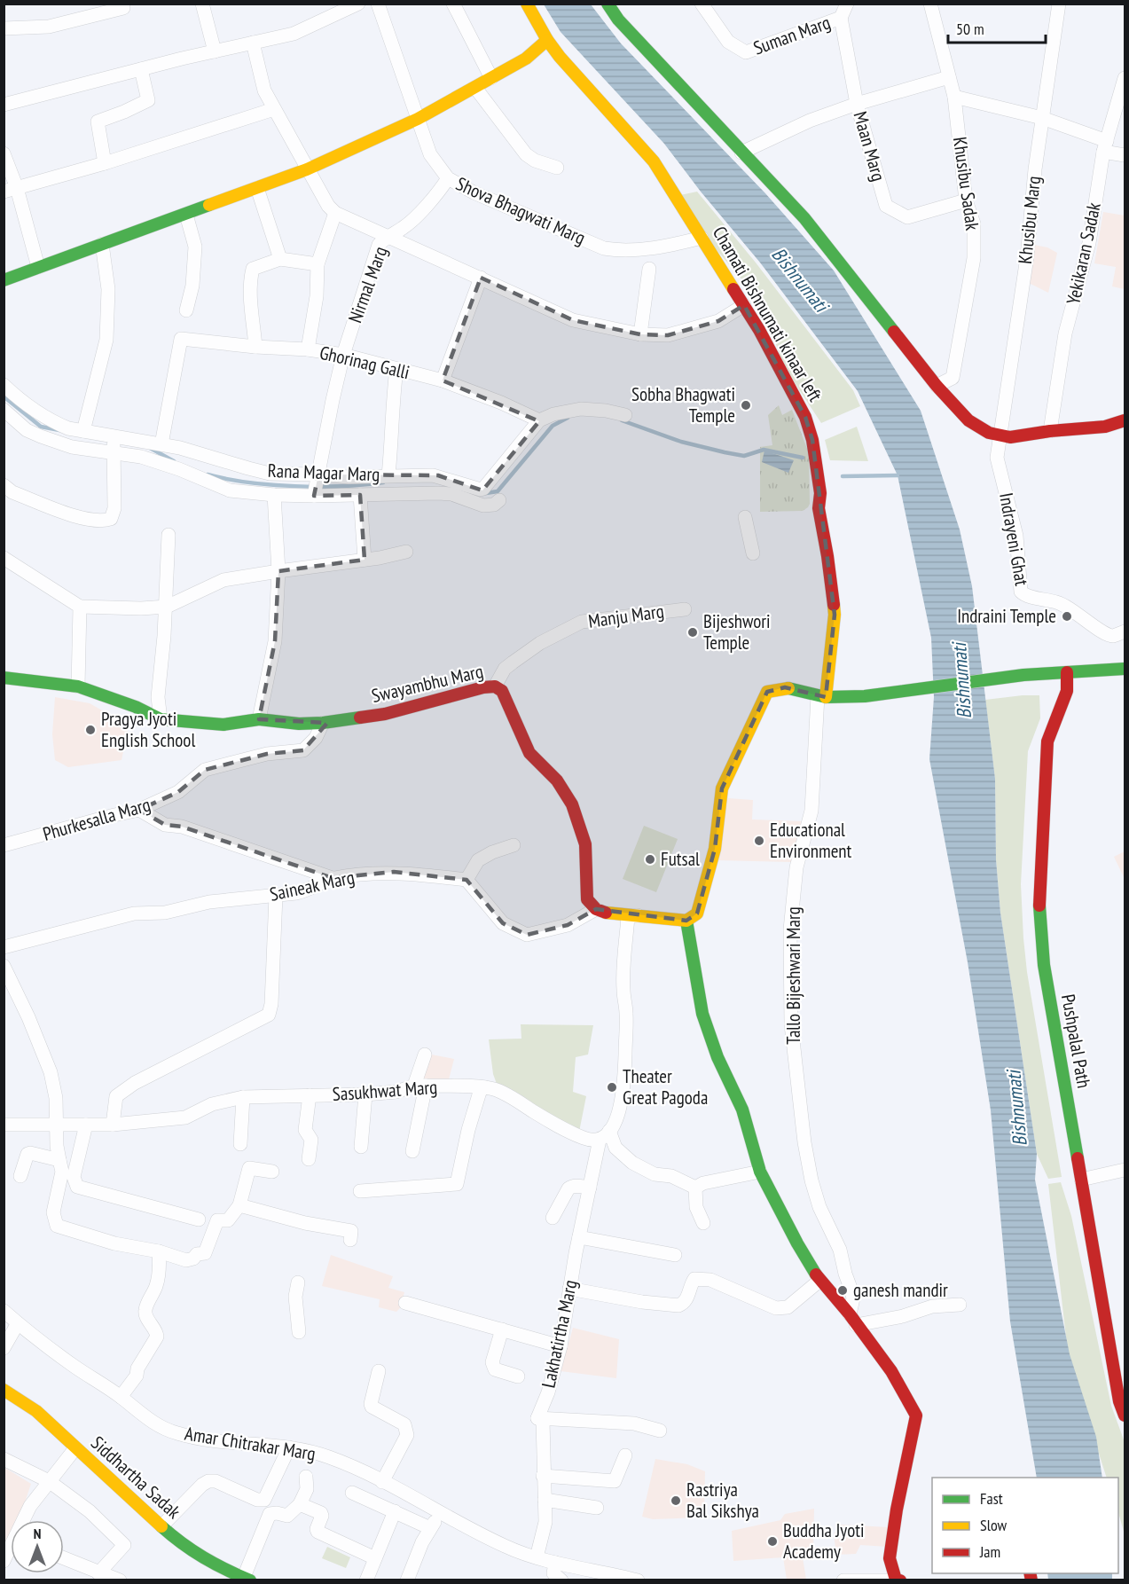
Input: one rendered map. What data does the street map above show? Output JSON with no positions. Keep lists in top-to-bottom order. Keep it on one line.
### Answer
{"streets":{"main road":["Chamati Bishnumati kinaar left","Swayambhu Marg","Pushpalal Path","Siddhartha Sadak"],"street":["Suman Marg","Maan Marg","Khusibu Sadak","Shova Bhagwati Marg","Khusibu Marg","Yekikaran Sadak","Nirmal Marg","Ghorinag Galli","Rana Magar Marg","Indrayeni Ghat","Manju Marg","Phurkesalla Marg","Saineak Marg","Tallo Bijeshwari Marg","Sasukhwat Marg","Lakhatirtha Marg","Amar Chitrakar Marg"]},"crossings":[["Suman Marg","Maan Marg"],["Maan Marg","Khusibu Sadak"],["Shova Bhagwati Marg","Nirmal Marg"],["Shova Bhagwati Marg","Chamati Bishnumati kinaar left"],["Khusibu Marg","Indrayeni Ghat"],["Nirmal Marg","Ghorinag Galli"],["Nirmal Marg","Rana Magar Marg"],["Chamati Bishnumati kinaar left","Tallo Bijeshwari Marg"],["Ghorinag Galli","Rana Magar Marg"],["Manju Marg","Swayambhu Marg"],["Swayambhu Marg","Phurkesalla Marg"],["Sasukhwat Marg","Lakhatirtha Marg"]],"water":["Bishnumati"],"places":["Sobha Bhagwati Temple","Indraini Temple","Bijeshwori Temple","Pragya Jyoti English School","Educational Environment","Futsal","Theater Great Pagoda","ganesh mandir","Rastriya Bal Sikshya","Buddha Jyoti Academy"],"legend":["Fast","Slow","Jam"],"scale_bar":"50 m","north":"top"}
